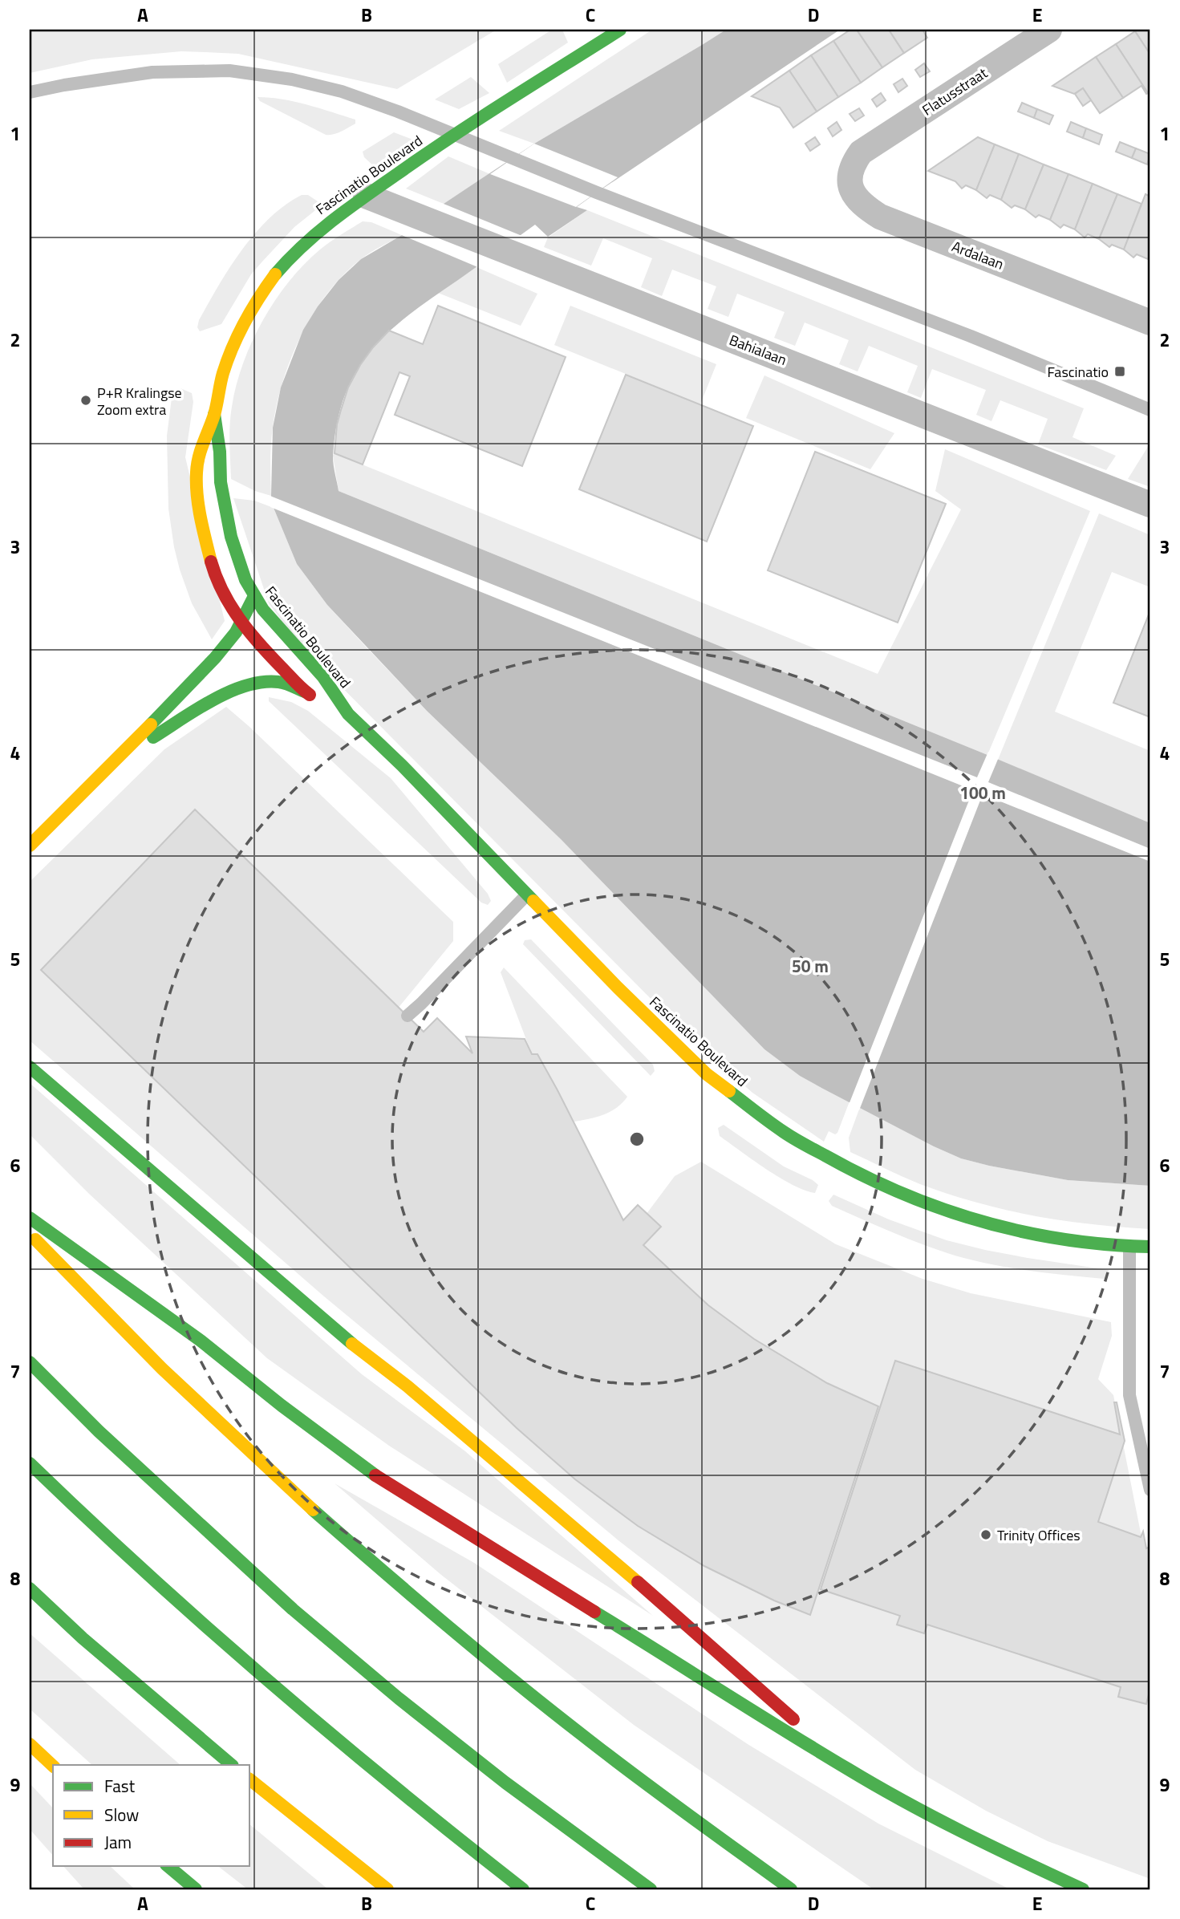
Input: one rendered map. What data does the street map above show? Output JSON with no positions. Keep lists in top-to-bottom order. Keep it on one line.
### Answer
{"streets":{"main road":["Fascinatio Boulevard"],"street":["Flatusstraat","Ardalaan","Bahialaan"]},"crossings":[["Flatusstraat","Ardalaan"],["Fascinatio Boulevard","Bahialaan"]],"places":{"transit":["Fascinatio"],"other":["P+R Kralingse Zoom extra","Trinity Offices"]},"legend":["Fast","Slow","Jam"],"grid":{"columns":["A","B","C","D","E"],"rows":["1","2","3","4","5","6","7","8","9"]},"rings":["100 m","50 m"]}
